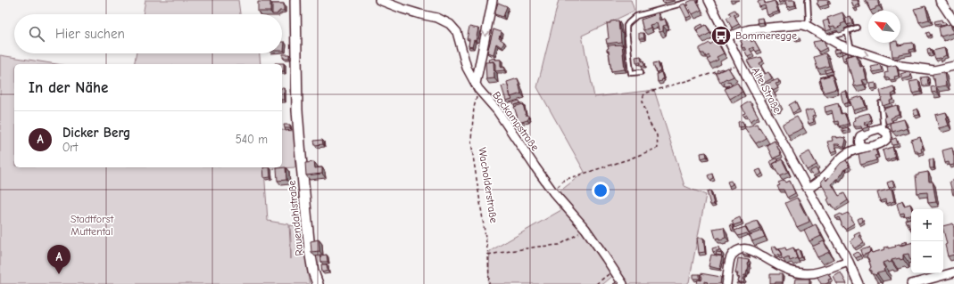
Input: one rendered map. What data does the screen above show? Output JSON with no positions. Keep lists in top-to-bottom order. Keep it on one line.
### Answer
{"streets":{"street":["Alte Straße","Bockampstraße","Rauendahlstraße"],"path":["Wacholderstraße"]},"crossings":[["Bockampstraße","Wacholderstraße"]],"parks":["Stadtforst Muttental"],"places":{"bus stop":["Bommeregge"]},"north":"top left","page":{"search":"Hier suchen","heading":"In der Nähe","list":[{"mark":"A","name":"Dicker Berg","note":"Ort","value":"540 m"}],"map_buttons":["+","−"],"pins":"A"}}
